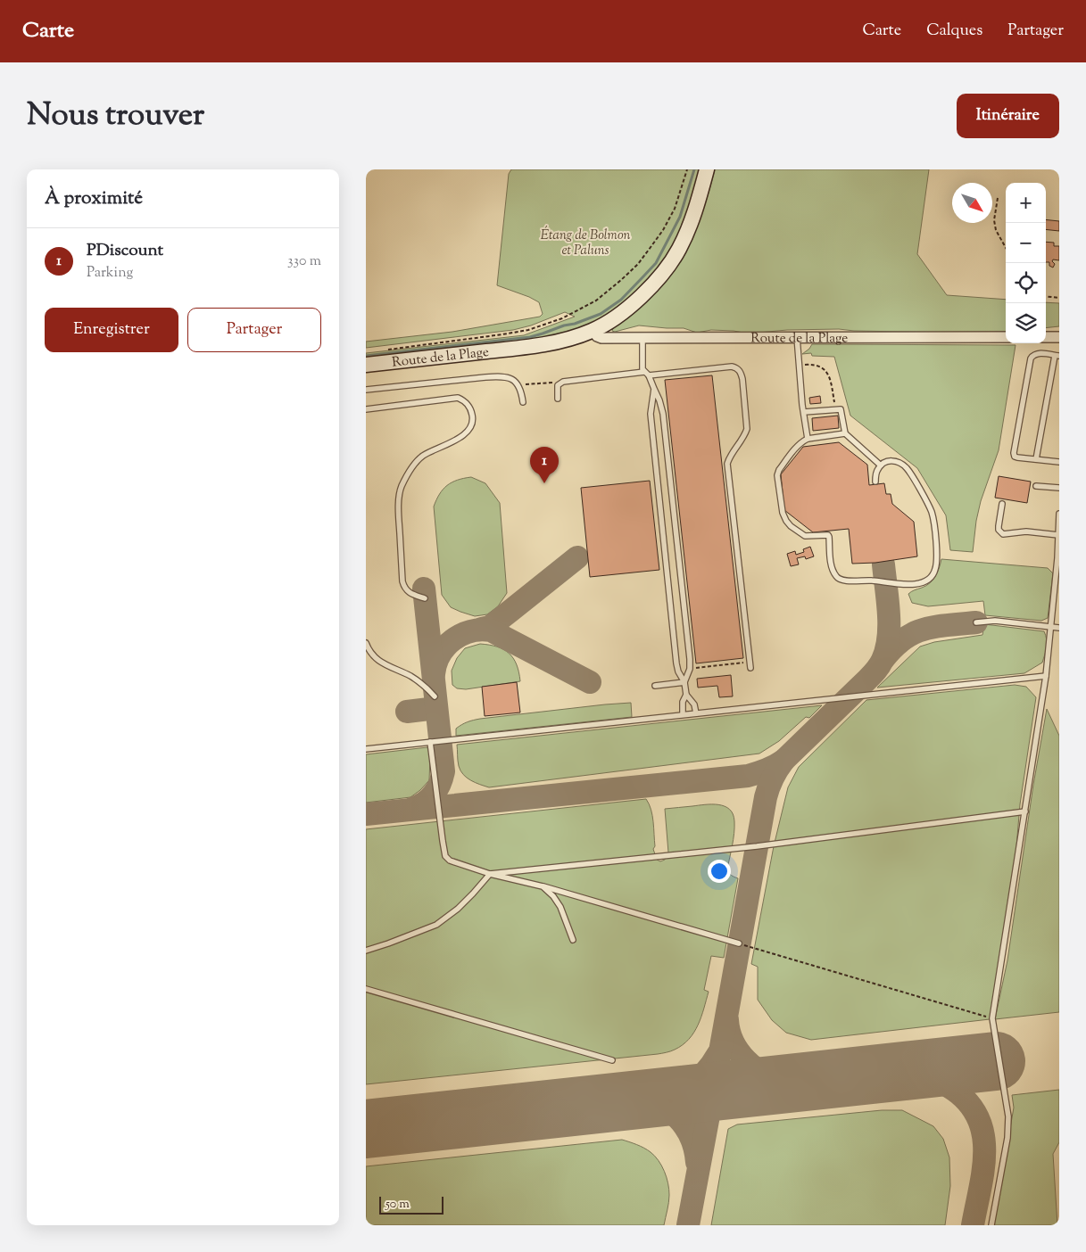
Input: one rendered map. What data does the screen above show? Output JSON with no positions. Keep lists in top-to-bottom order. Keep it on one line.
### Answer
{"streets":{"street":["Route de la Plage"]},"parks":["Étang de Bolmon et Paluns"],"scale_bar":"50 m","north":"bottom right","page":{"header":"Carte","nav":["Carte","Calques","Partager"],"title":"Nous trouver","buttons":["Itinéraire",["Enregistrer","Partager"]],"heading":"À proximité","map_buttons":["+","−"],"list":[{"mark":"1","name":"PDiscount","note":"Parking","value":"330 m"}],"pins":"1","scale":"50 m"}}
